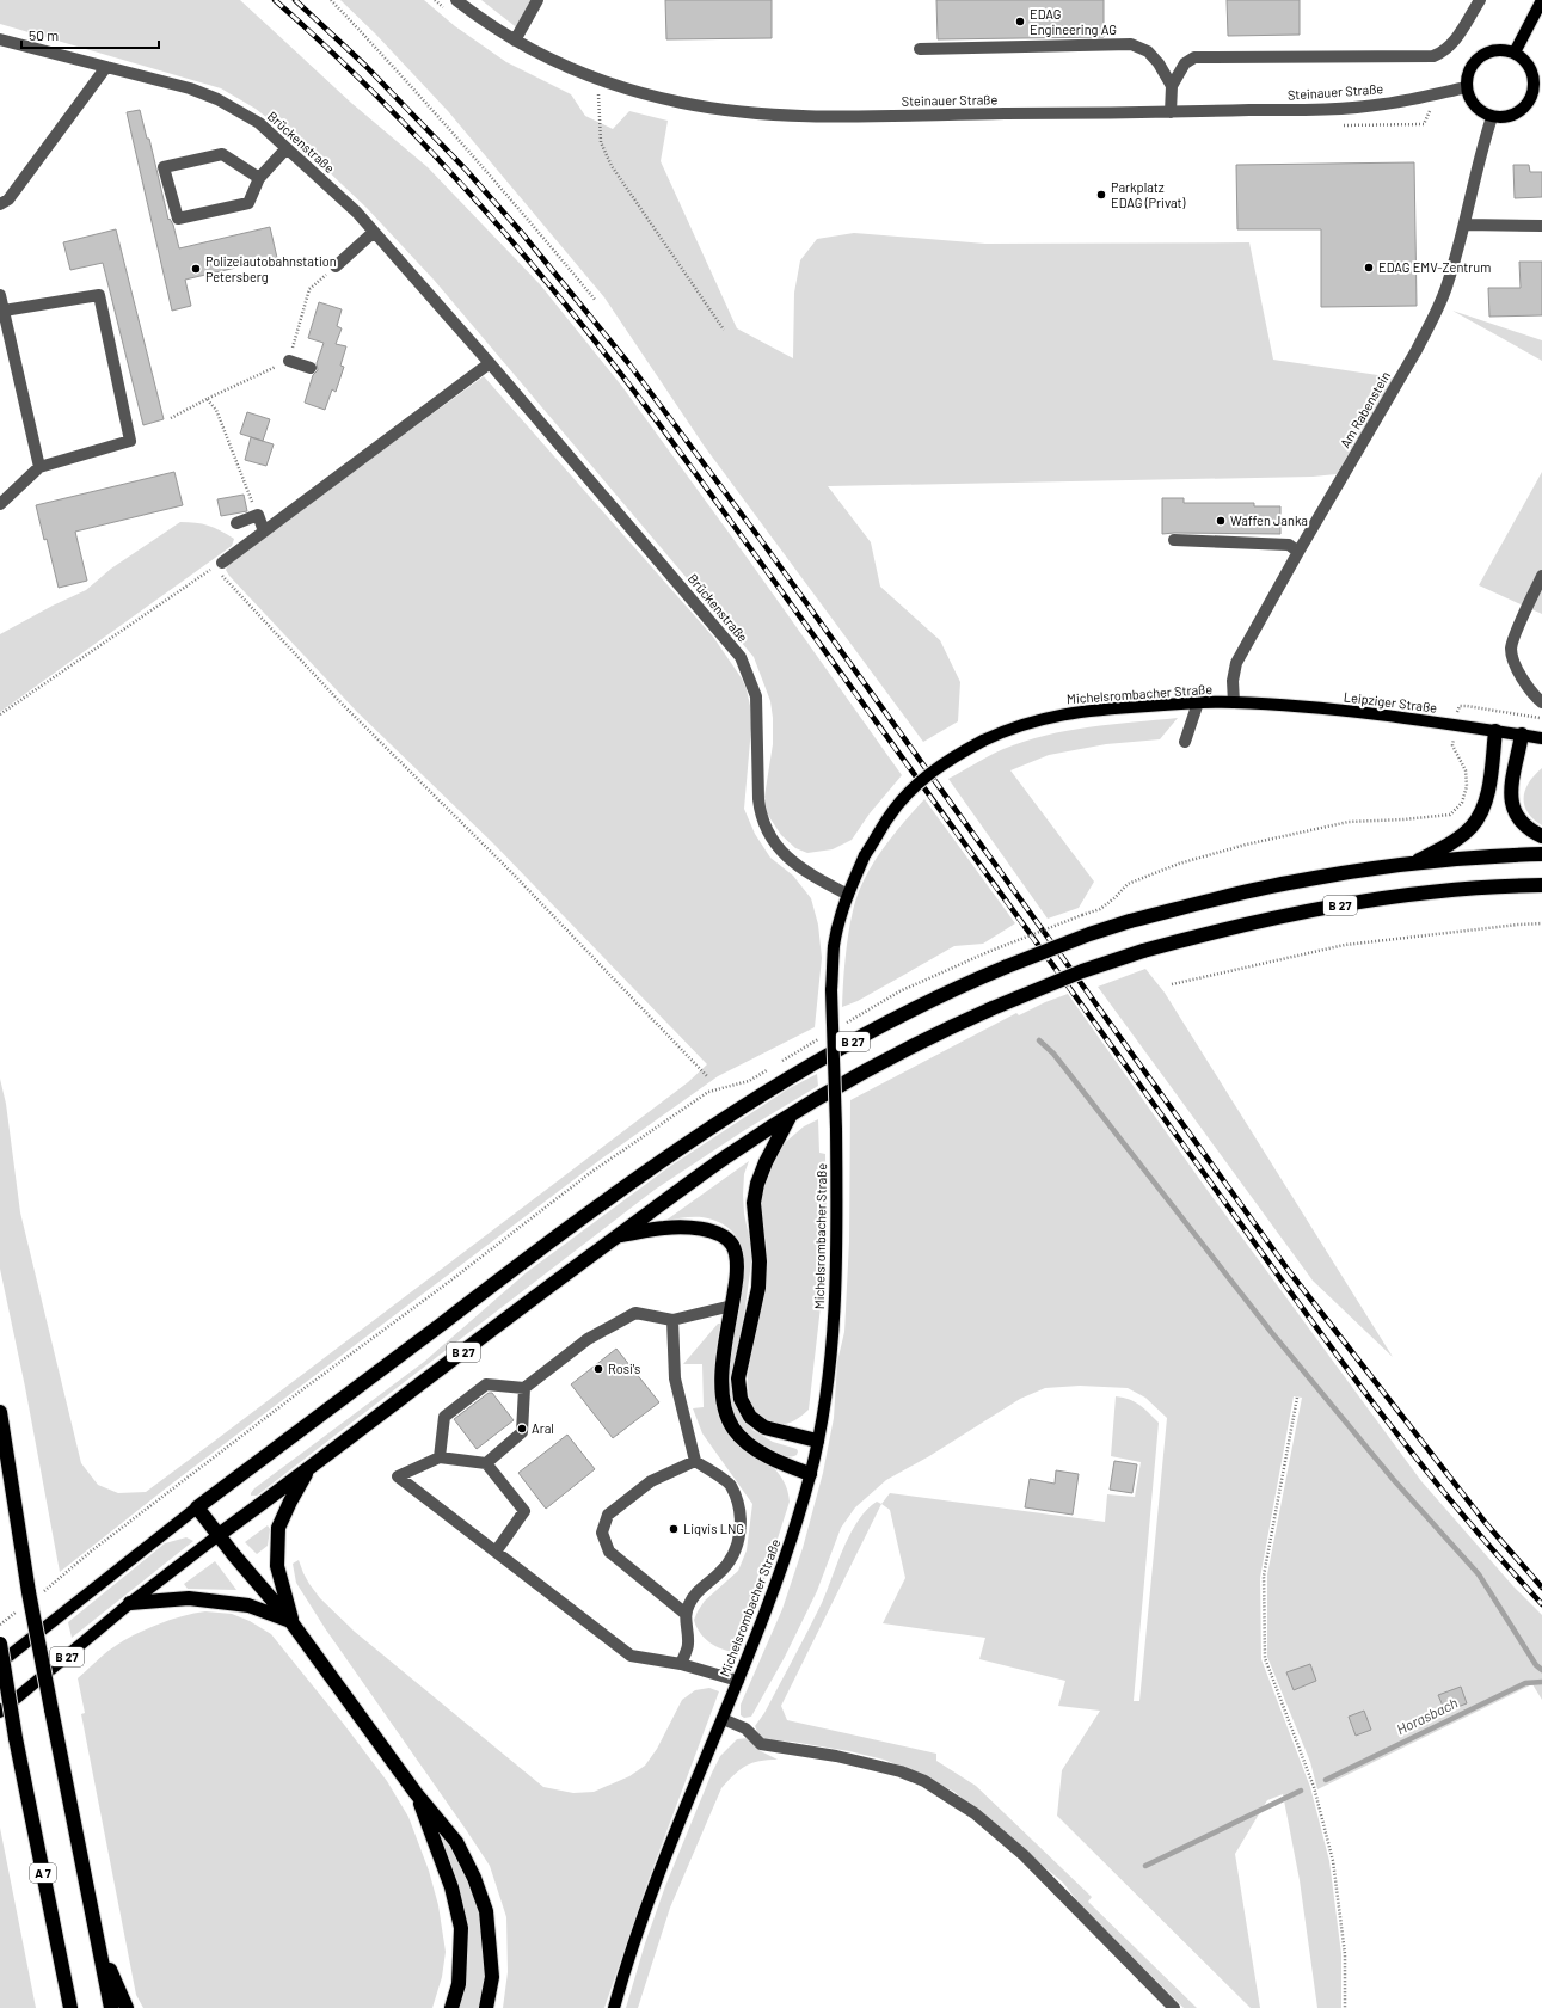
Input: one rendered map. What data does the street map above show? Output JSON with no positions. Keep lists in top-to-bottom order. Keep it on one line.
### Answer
{"streets":{"highway":["B 27","A 7"],"main road":["Michelsrombacher Straße","Leipziger Straße"],"street":["Steinauer Straße","Brückenstraße","Am Rabenstein"]},"crossings":[["Steinauer Straße","Am Rabenstein"],["Brückenstraße","Michelsrombacher Straße"],["Am Rabenstein","Michelsrombacher Straße"],["Am Rabenstein","Leipziger Straße"],["Michelsrombacher Straße","Leipziger Straße"]],"water":["Horasbach"],"places":["EDAG Engineering AG","Parkplatz EDAG (Privat)","EDAG EMV-Zentrum","Polizeiautobahnstation Petersberg","Waffen Janka","Rosi's","Aral","Liqvis LNG"],"scale_bar":"50 m"}
